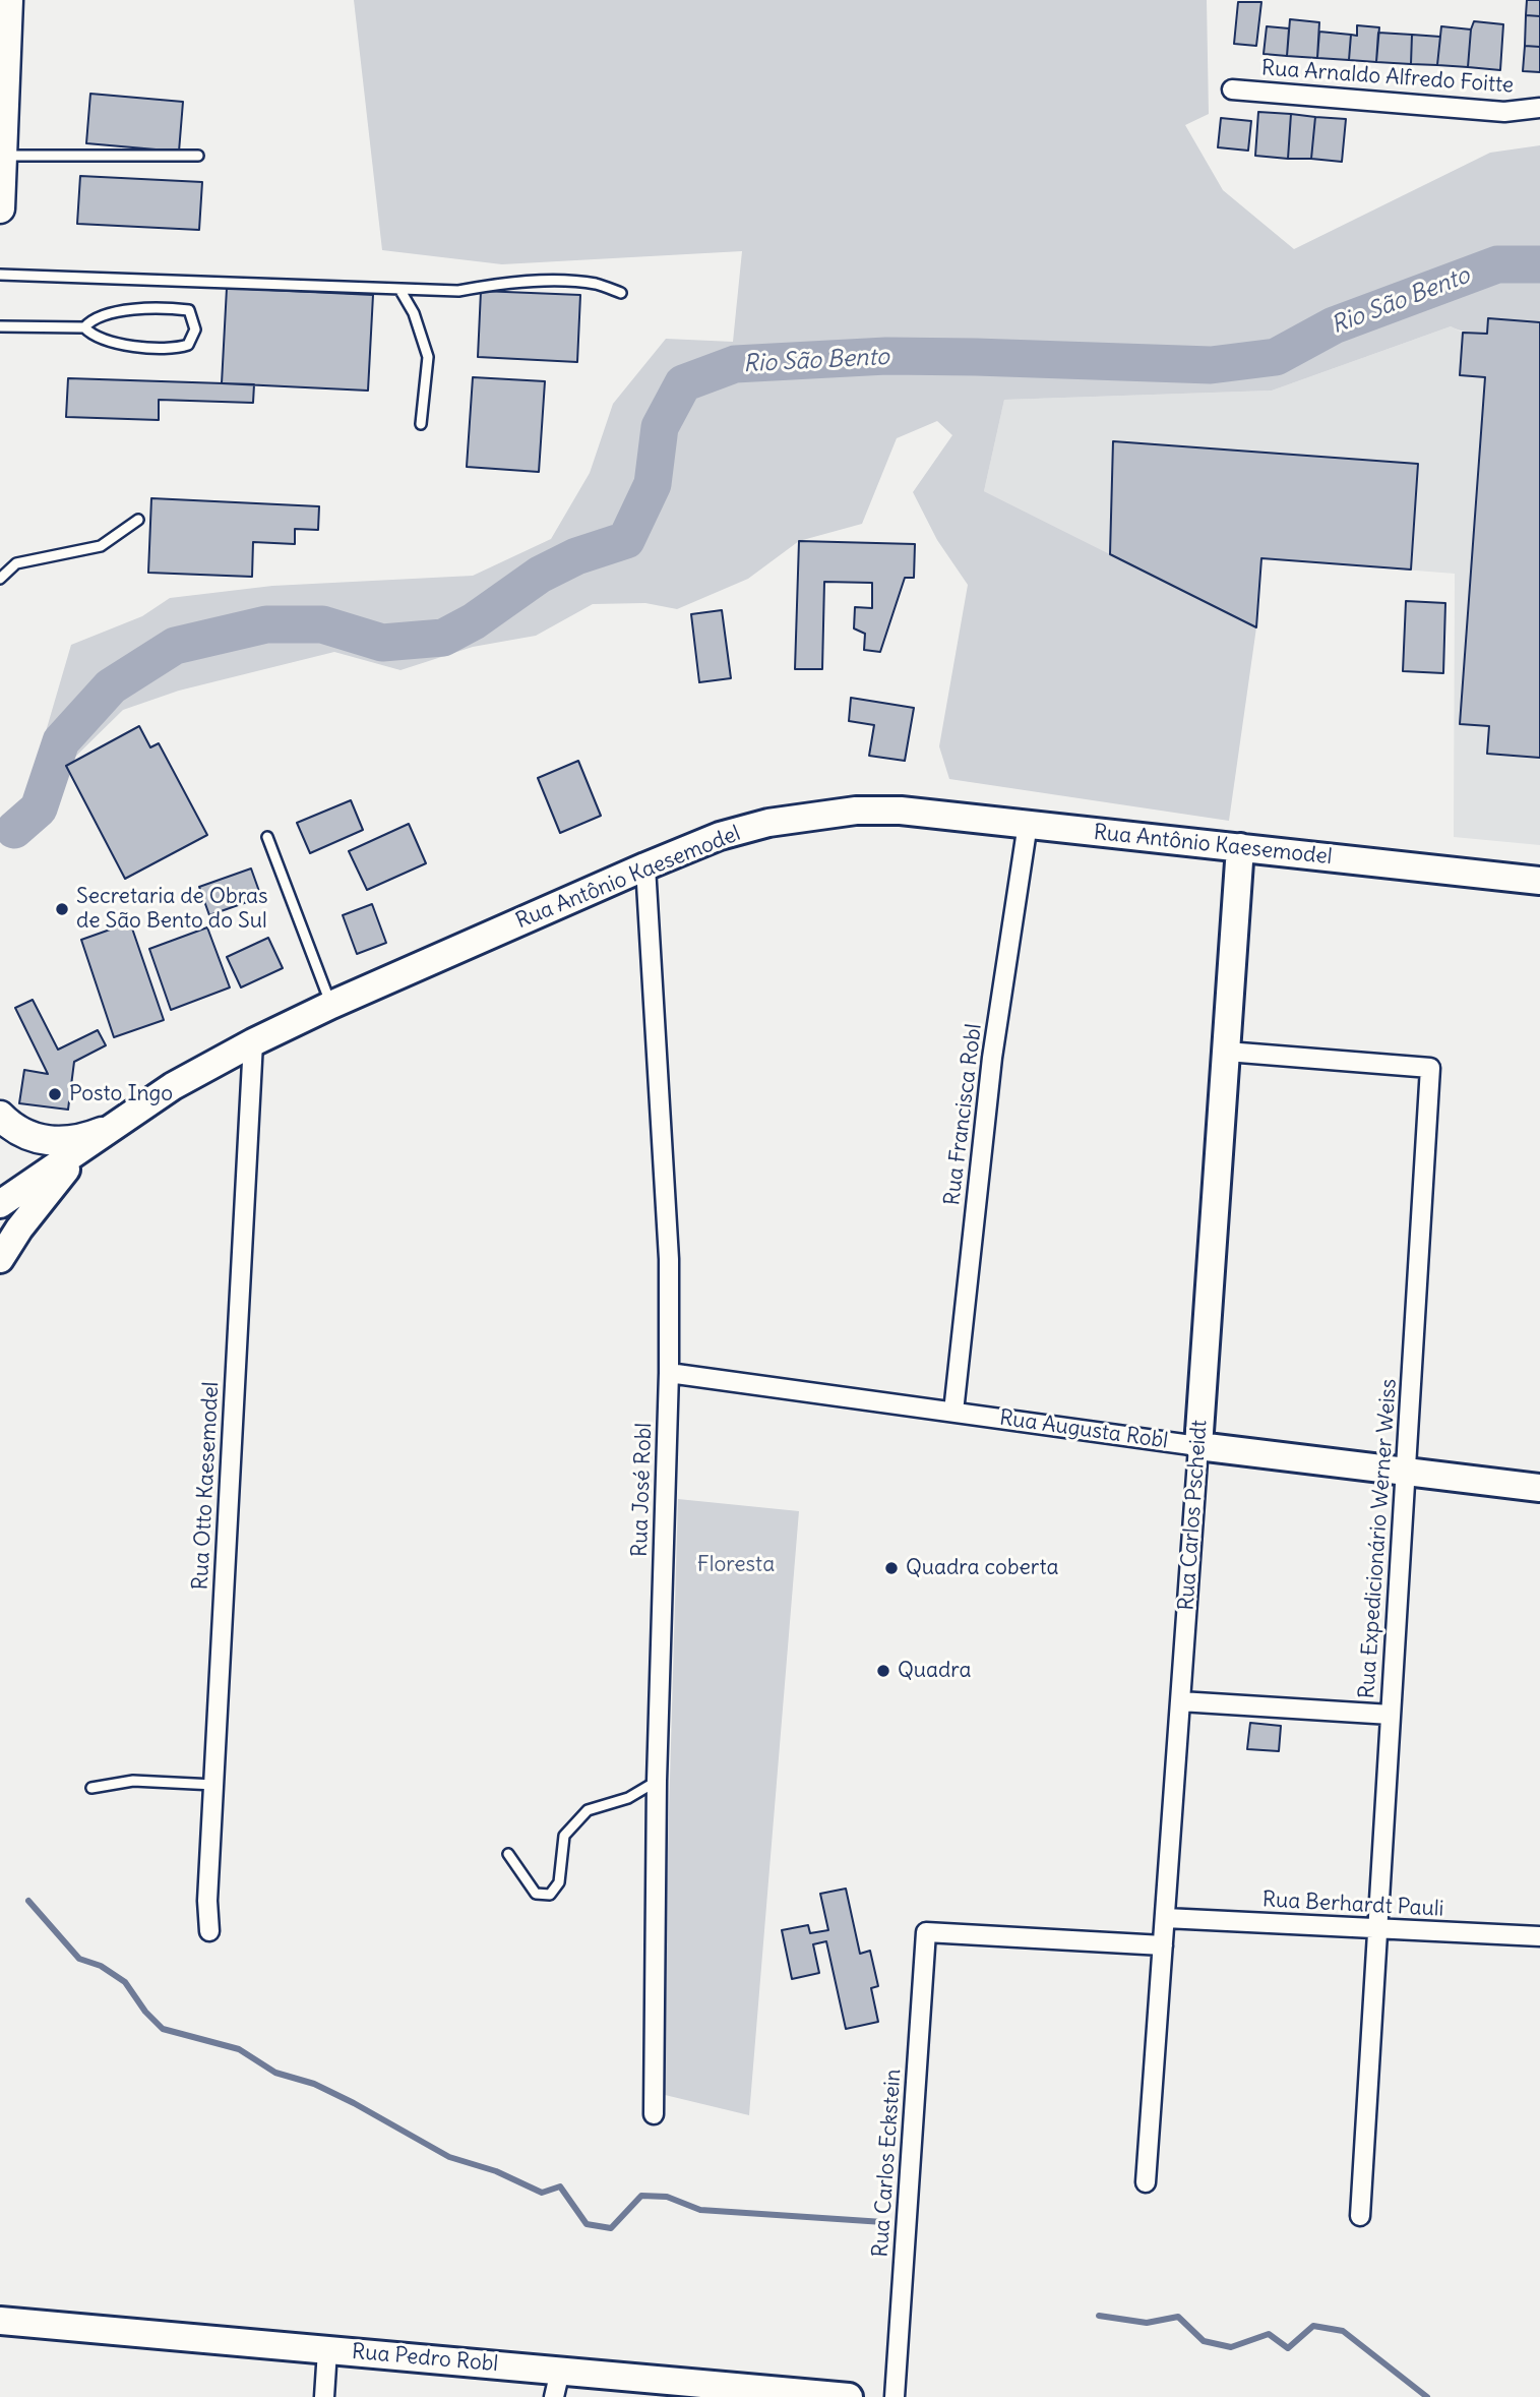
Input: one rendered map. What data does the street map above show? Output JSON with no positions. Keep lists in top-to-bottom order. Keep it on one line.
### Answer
{"streets":{"main road":["Rua Antônio Kaesemodel","Rua Augusta Robl","Rua Carlos Pscheidt","Rua Pedro Robl"],"street":["Rua Arnaldo Alfredo Foitte","Rua Francisca Robl","Rua Otto Kaesemodel","Rua José Robl","Rua Expedicionário Werner Weiss","Rua Berhardt Pauli","Rua Carlos Eckstein"]},"crossings":[["Rua Antônio Kaesemodel","Rua Francisca Robl"],["Rua Antônio Kaesemodel","Rua Otto Kaesemodel"],["Rua Antônio Kaesemodel","Rua José Robl"],["Rua Antônio Kaesemodel","Rua Carlos Pscheidt"],["Rua Francisca Robl","Rua Augusta Robl"],["Rua Augusta Robl","Rua José Robl"],["Rua Augusta Robl","Rua Carlos Pscheidt"],["Rua Augusta Robl","Rua Expedicionário Werner Weiss"],["Rua Carlos Pscheidt","Rua Expedicionário Werner Weiss"],["Rua Carlos Pscheidt","Rua Berhardt Pauli"],["Rua Carlos Pscheidt","Rua Carlos Eckstein"],["Rua Expedicionário Werner Weiss","Rua Berhardt Pauli"]],"water":["Rio São Bento"],"parks":["Floresta"],"places":["Secretaria de Obras de São Bento do Sul","Posto Ingo","Quadra coberta","Quadra"]}
